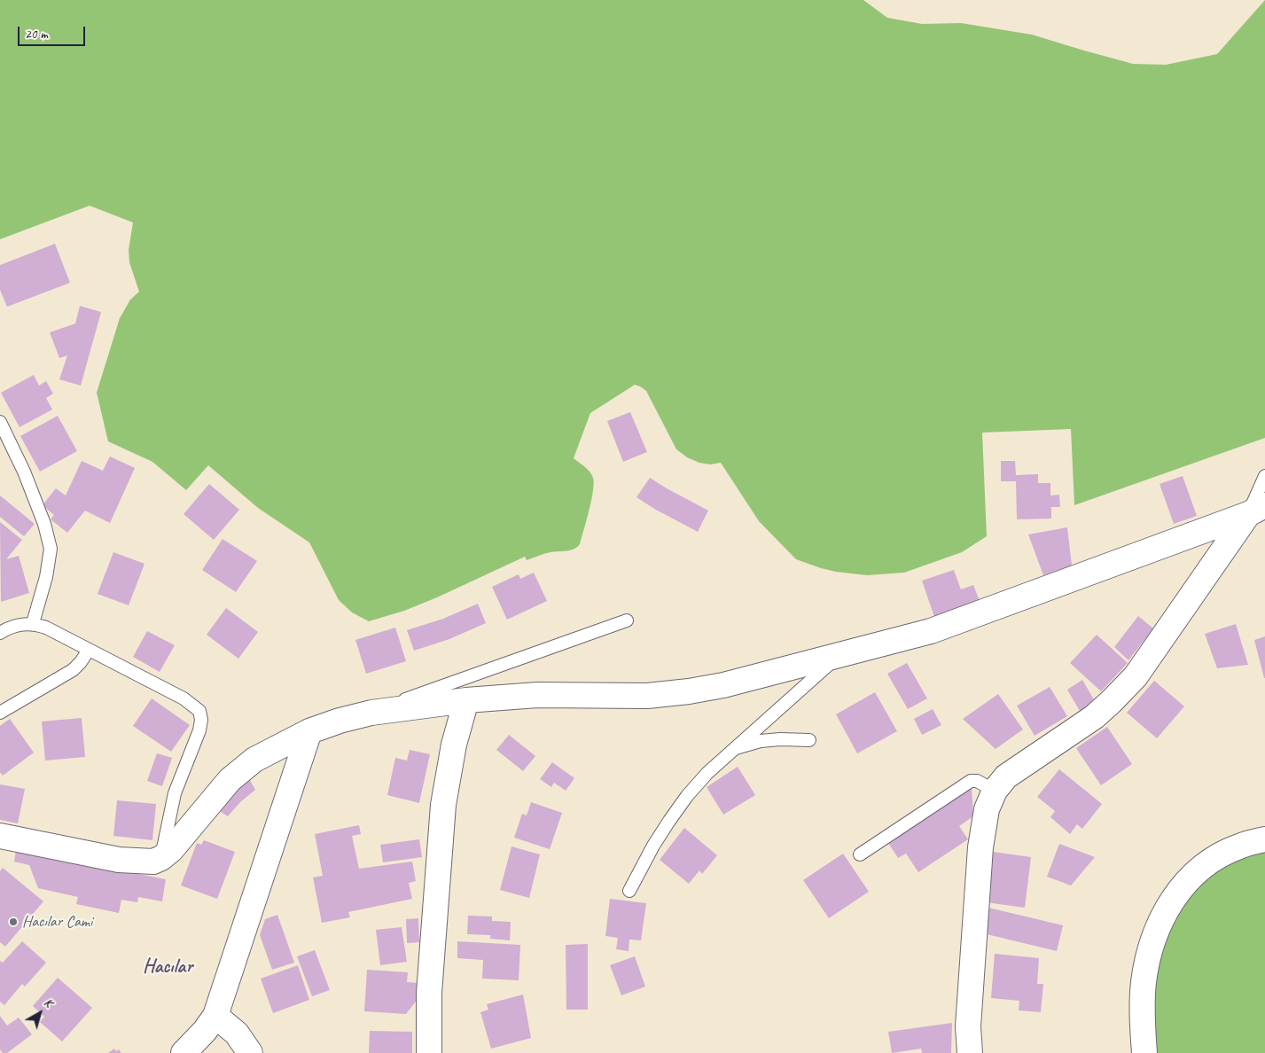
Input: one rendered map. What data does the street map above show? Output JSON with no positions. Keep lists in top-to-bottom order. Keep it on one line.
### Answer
{"districts":["Hacılar"],"places":["Hacılar Cami"],"scale_bar":"20 m","north":"top right"}
